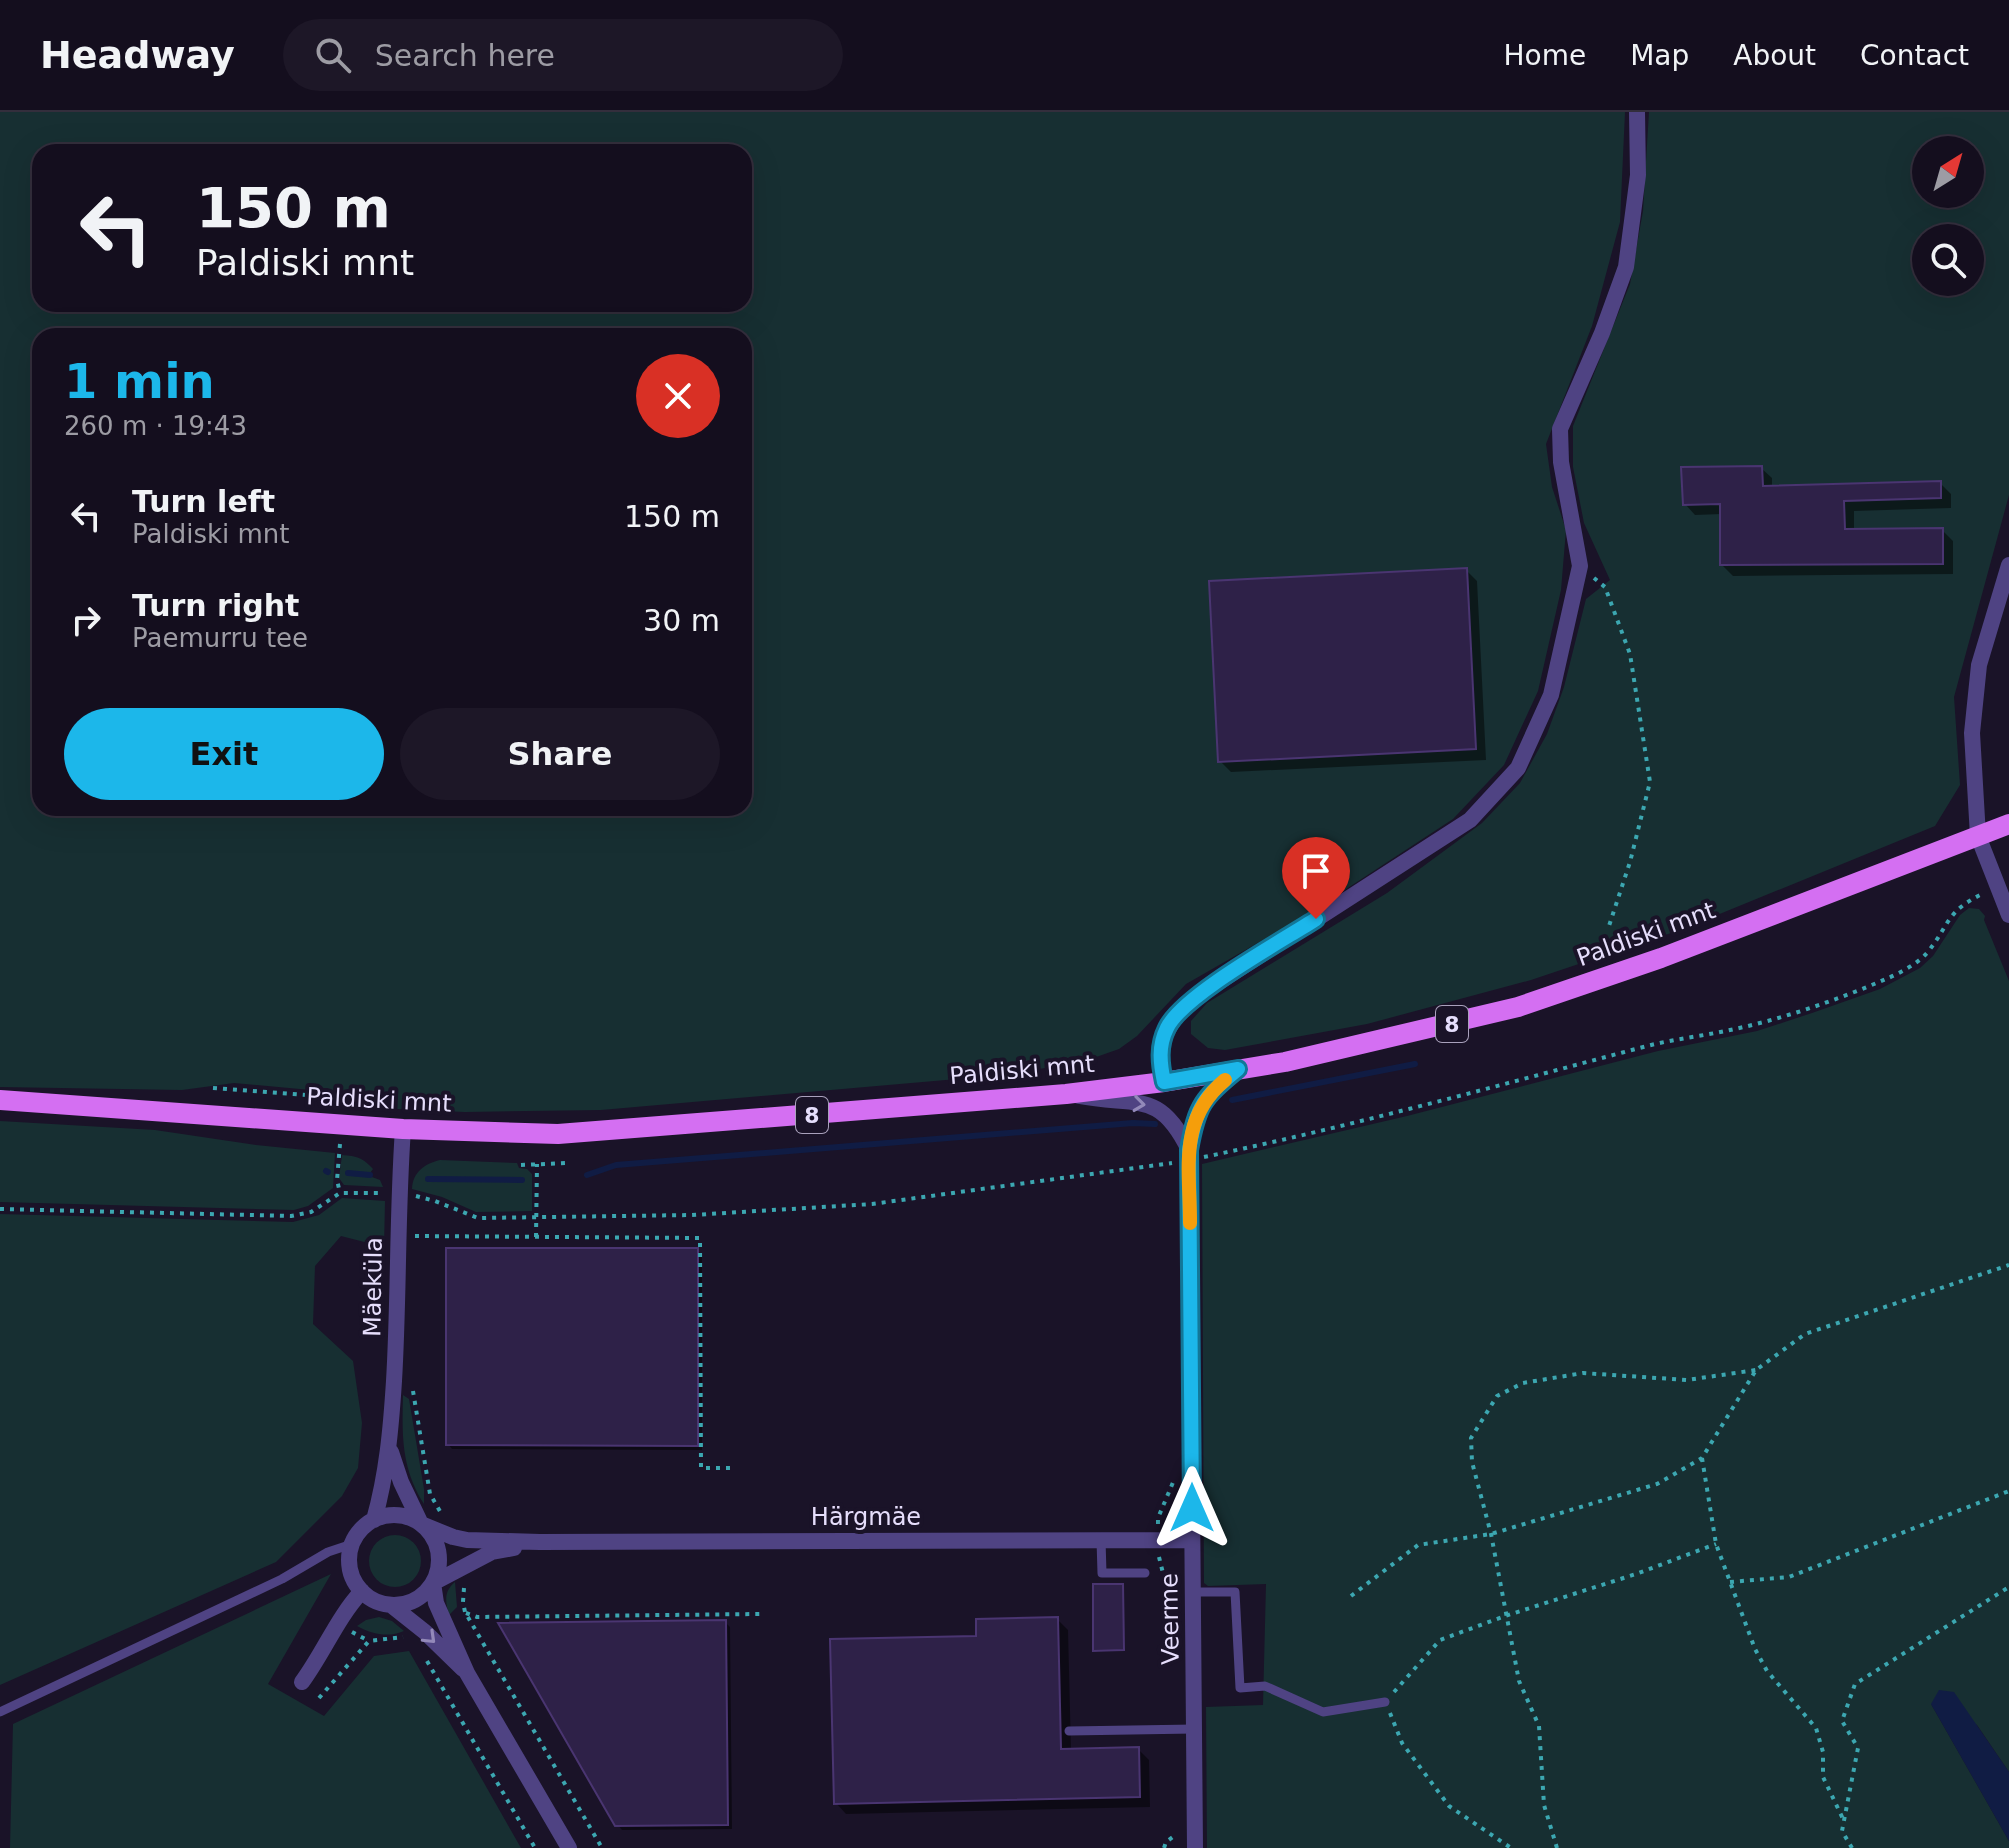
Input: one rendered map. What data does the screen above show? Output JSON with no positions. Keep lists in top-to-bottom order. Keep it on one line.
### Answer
{"streets":{"main road":["Paldiski mnt","8"],"street":["Mäeküla","Härgmäe","Veerme"]},"crossings":[["Paldiski mnt","Mäeküla"],["Paldiski mnt","Veerme"],["Mäeküla","Härgmäe"],["Härgmäe","Veerme"]],"north":"top right","page":{"header":"Headway","search":"Search here","nav":["Home","Map","About","Contact"],"turn":["150 m","Paldiski mnt"],"heading":["1 min","260 m · 19:43"],"list":[{"name":"Turn left","note":"Paldiski mnt","value":"150 m"},{"name":"Turn right","note":"Paemurru tee","value":"30 m"}],"buttons":["Exit","Share"]}}
